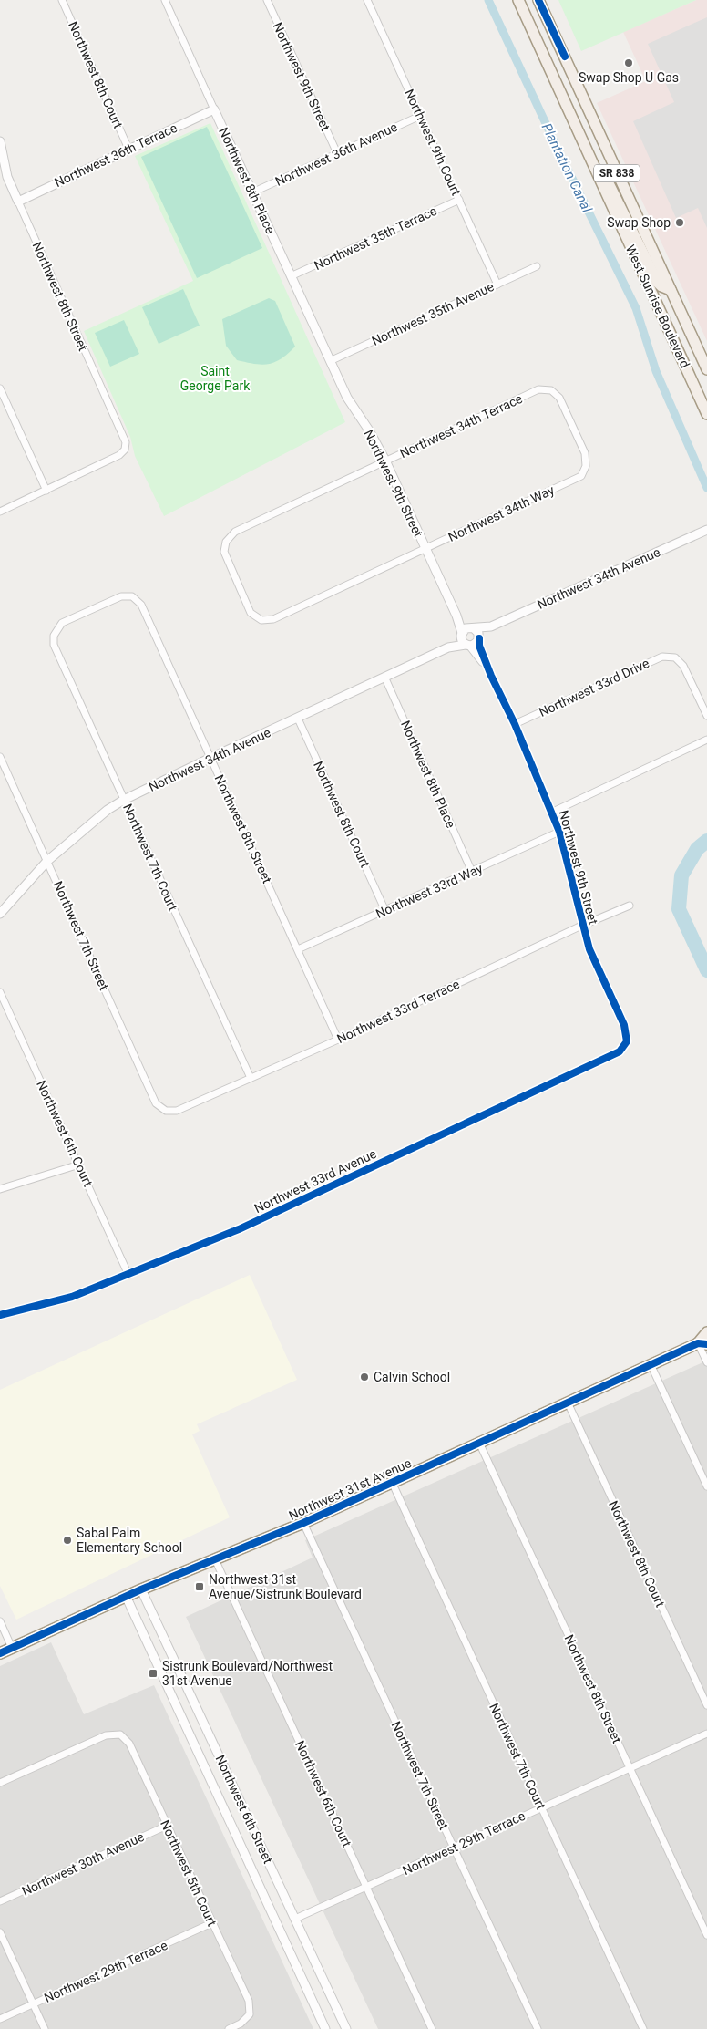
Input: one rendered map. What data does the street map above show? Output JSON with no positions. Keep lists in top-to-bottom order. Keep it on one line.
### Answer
{"streets":{"main road":["SR 838","West Sunrise Boulevard","Northwest 31st Avenue"],"street":["Northwest 8th Court","Northwest 9th Street","Northwest 9th Court","Northwest 36th Avenue","Northwest 36th Terrace","Northwest 8th Place","Northwest 35th Terrace","Northwest 8th Street","Northwest 35th Avenue","Northwest 34th Terrace","Northwest 34th Way","Northwest 34th Avenue","Northwest 33rd Drive","Northwest 7th Court","Northwest 33rd Way","Northwest 7th Street","Northwest 33rd Terrace","Northwest 6th Court","Northwest 33rd Avenue","Northwest 6th Street","Northwest 29th Terrace","Northwest 30th Avenue","Northwest 5th Court"]},"crossings":[["Northwest 8th Court","Northwest 36th Terrace"],["Northwest 8th Court","Northwest 34th Avenue"],["Northwest 8th Court","Northwest 33rd Way"],["Northwest 8th Court","Northwest 31st Avenue"],["Northwest 9th Street","Northwest 36th Avenue"],["Northwest 9th Street","Northwest 8th Place"],["Northwest 9th Street","Northwest 35th Avenue"],["Northwest 9th Street","Northwest 34th Terrace"],["Northwest 9th Street","Northwest 34th Way"],["Northwest 9th Street","Northwest 34th Avenue"],["Northwest 9th Street","Northwest 33rd Drive"],["Northwest 9th Street","Northwest 33rd Way"],["Northwest 9th Street","Northwest 33rd Terrace"],["Northwest 9th Street","Northwest 33rd Avenue"],["Northwest 9th Court","Northwest 36th Avenue"],["Northwest 9th Court","Northwest 35th Terrace"],["Northwest 9th Court","Northwest 35th Avenue"],["Northwest 36th Avenue","Northwest 8th Place"],["Northwest 36th Terrace","Northwest 8th Place"],["Northwest 36th Terrace","Northwest 8th Street"],["Northwest 8th Place","Northwest 35th Terrace"],["Northwest 8th Place","Northwest 35th Avenue"],["Northwest 8th Place","Northwest 34th Avenue"],["Northwest 8th Place","Northwest 33rd Way"],["Northwest 8th Street","Northwest 34th Avenue"],["Northwest 8th Street","Northwest 7th Court"],["Northwest 8th Street","Northwest 33rd Way"],["Northwest 8th Street","Northwest 33rd Terrace"],["Northwest 8th Street","Northwest 31st Avenue"],["Northwest 8th Street","Northwest 29th Terrace"],["Northwest 34th Terrace","Northwest 34th Way"],["Northwest 34th Avenue","Northwest 7th Court"],["Northwest 34th Avenue","Northwest 7th Street"],["Northwest 7th Court","Northwest 33rd Terrace"],["Northwest 7th Court","Northwest 31st Avenue"],["Northwest 7th Court","Northwest 29th Terrace"],["Northwest 7th Street","Northwest 33rd Terrace"],["Northwest 7th Street","Northwest 31st Avenue"],["Northwest 7th Street","Northwest 29th Terrace"],["Northwest 6th Court","Northwest 33rd Avenue"],["Northwest 6th Court","Northwest 31st Avenue"],["Northwest 6th Court","Northwest 29th Terrace"],["Northwest 31st Avenue","Northwest 6th Street"],["Northwest 6th Street","Northwest 29th Terrace"],["Northwest 29th Terrace","Northwest 5th Court"],["Northwest 30th Avenue","Northwest 5th Court"]],"water":["Plantation Canal"],"parks":["Saint George Park"],"places":{"other":["Swap Shop U Gas","Swap Shop","Calvin School","Sabal Palm Elementary School"],"transit":["Northwest 31st Avenue/Sistrunk Boulevard","Sistrunk Boulevard/Northwest 31st Avenue"]}}
